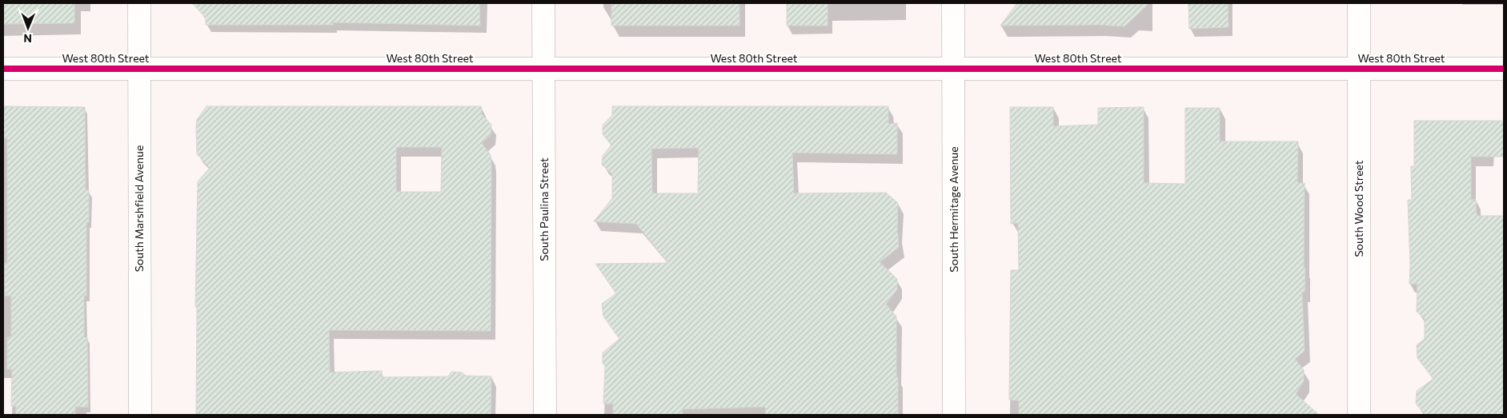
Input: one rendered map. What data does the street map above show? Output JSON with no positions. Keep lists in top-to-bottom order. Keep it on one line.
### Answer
{"streets":{"street":["West 80th Street","South Marshfield Avenue","South Wood Street","South Paulina Street","South Hermitage Avenue"]},"crossings":[["West 80th Street","South Marshfield Avenue"],["West 80th Street","South Wood Street"],["West 80th Street","South Paulina Street"],["West 80th Street","South Hermitage Avenue"]],"north":"bottom"}
